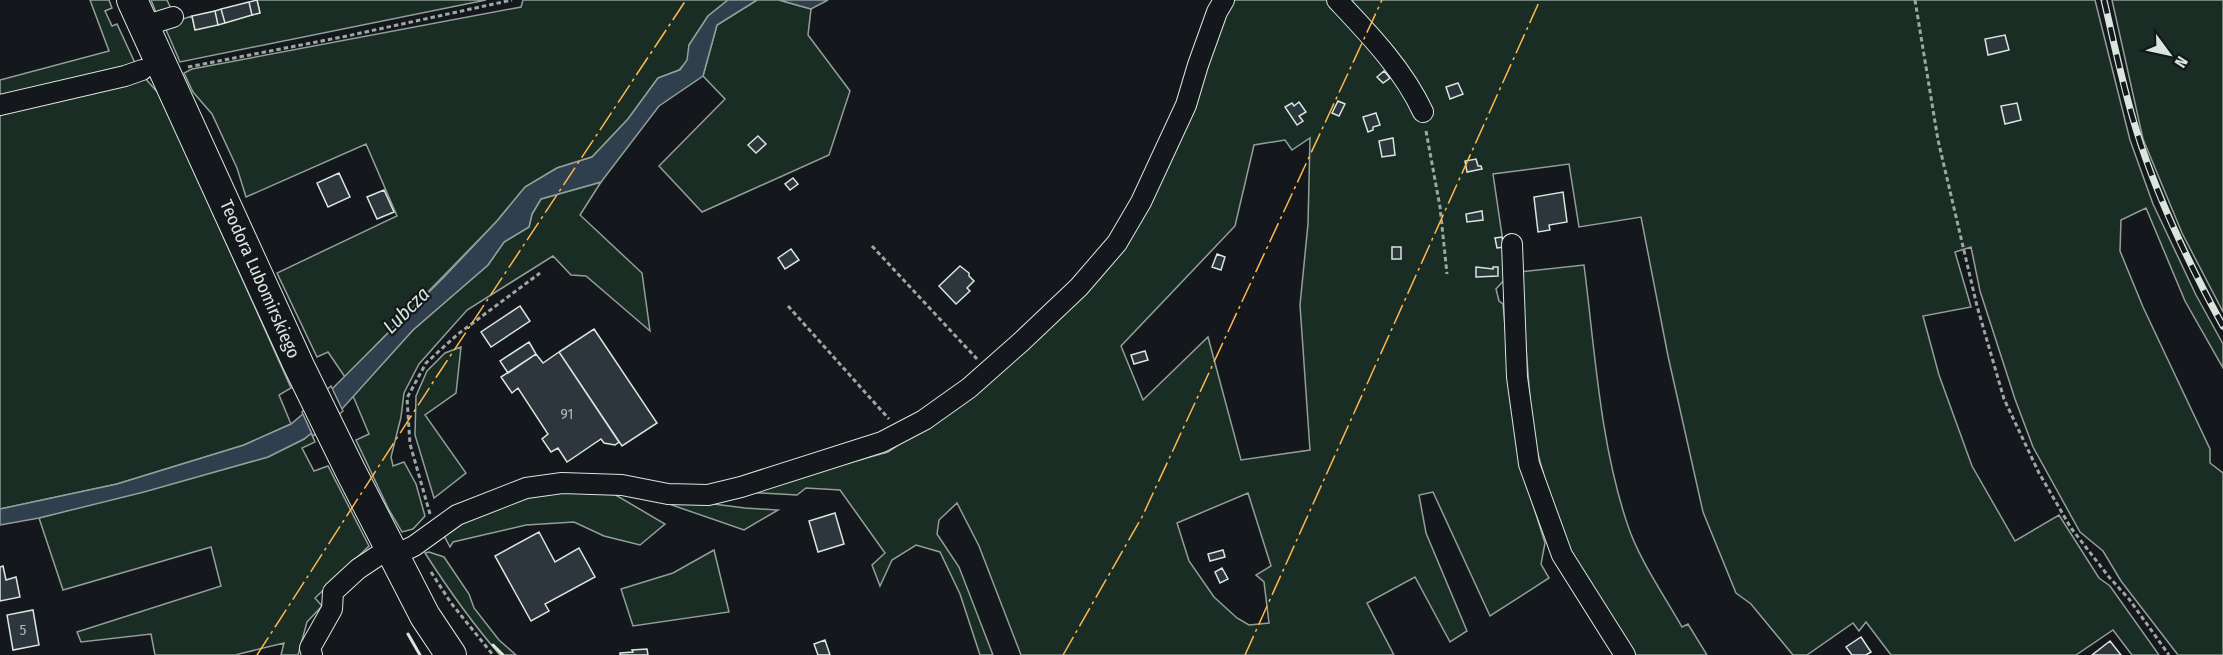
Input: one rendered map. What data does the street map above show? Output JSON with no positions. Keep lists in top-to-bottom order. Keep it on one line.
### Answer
{"streets":{"highway":["Teodora Lubomirskiego"]},"water":["Lubcza"],"house_numbers":["91","5"],"north":"bottom right"}
